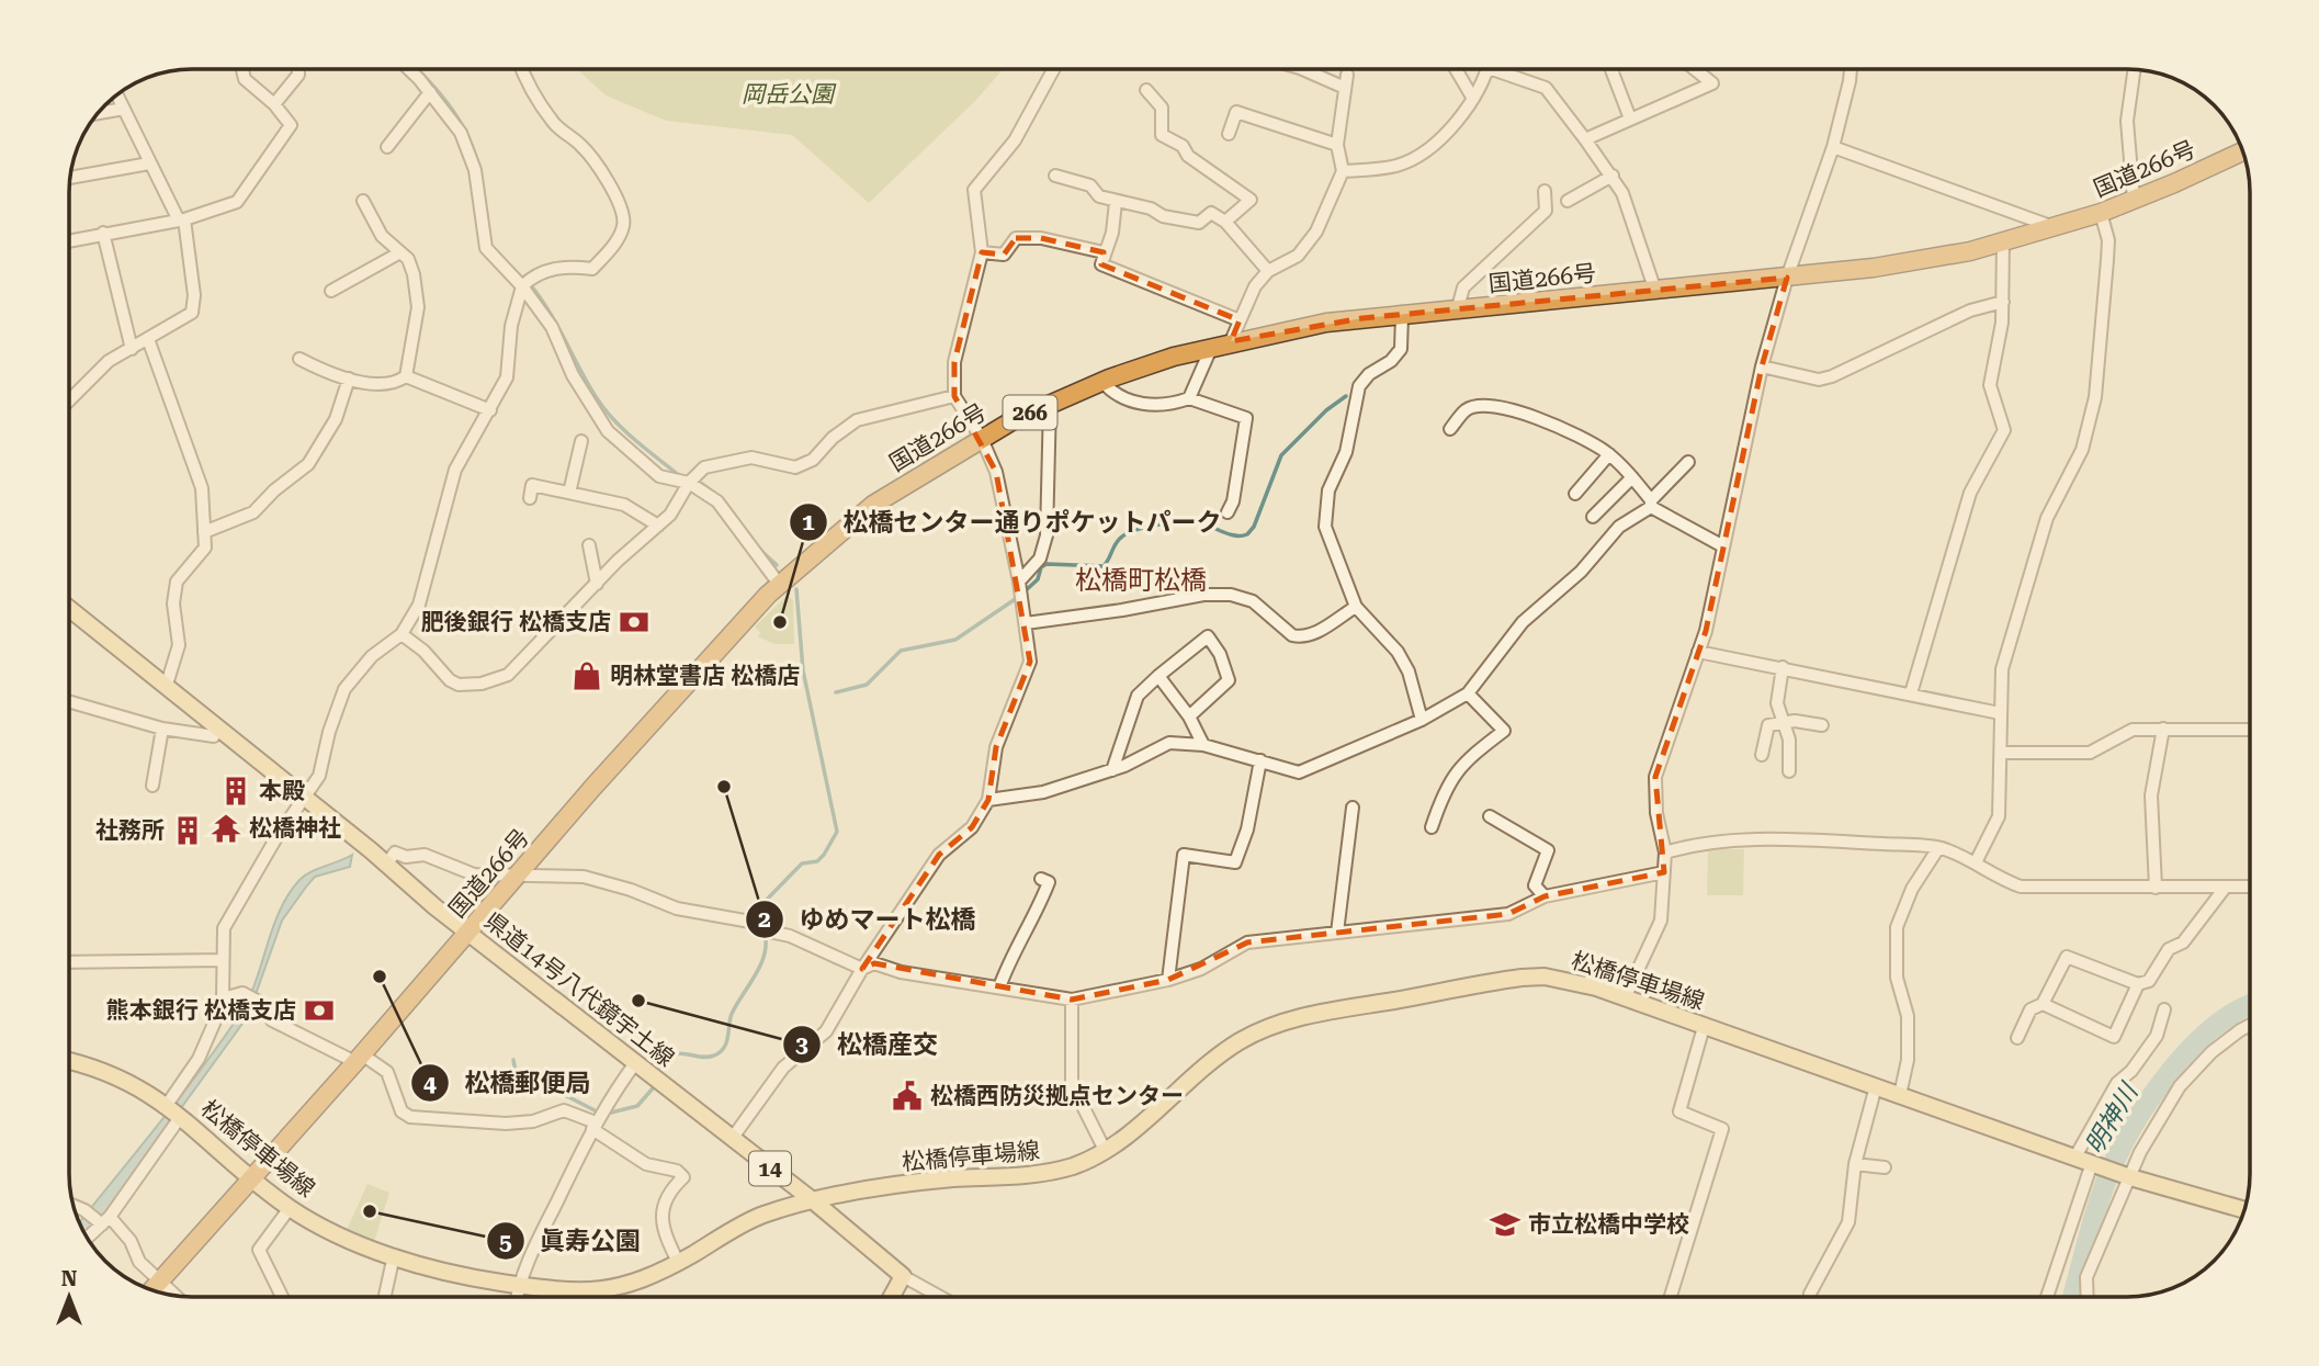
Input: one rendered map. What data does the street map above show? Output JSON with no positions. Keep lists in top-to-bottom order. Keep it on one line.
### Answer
{"streets":{"highway":["国道266号","266"],"main road":["松橋停車場線","県道14号八代鏡宇土線","14"]},"crossings":[["国道266号","松橋停車場線"],["国道266号","県道14号八代鏡宇土線"],["松橋停車場線","県道14号八代鏡宇土線"]],"districts":["松橋町松橋"],"water":["明神川"],"parks":["岡岳公園"],"places":{"bank":["肥後銀行 松橋支店","熊本銀行 松橋支店"],"other":["松橋センター通りポケットパーク","ゆめマート松橋","松橋郵便局","松橋産交","眞寿公園"],"shop":["明林堂書店 松橋店"],"building":["本殿","社務所"],"temple":["松橋神社"],"public building":["松橋西防災拠点センター"],"school or university":["市立松橋中学校"]},"north":"top"}
